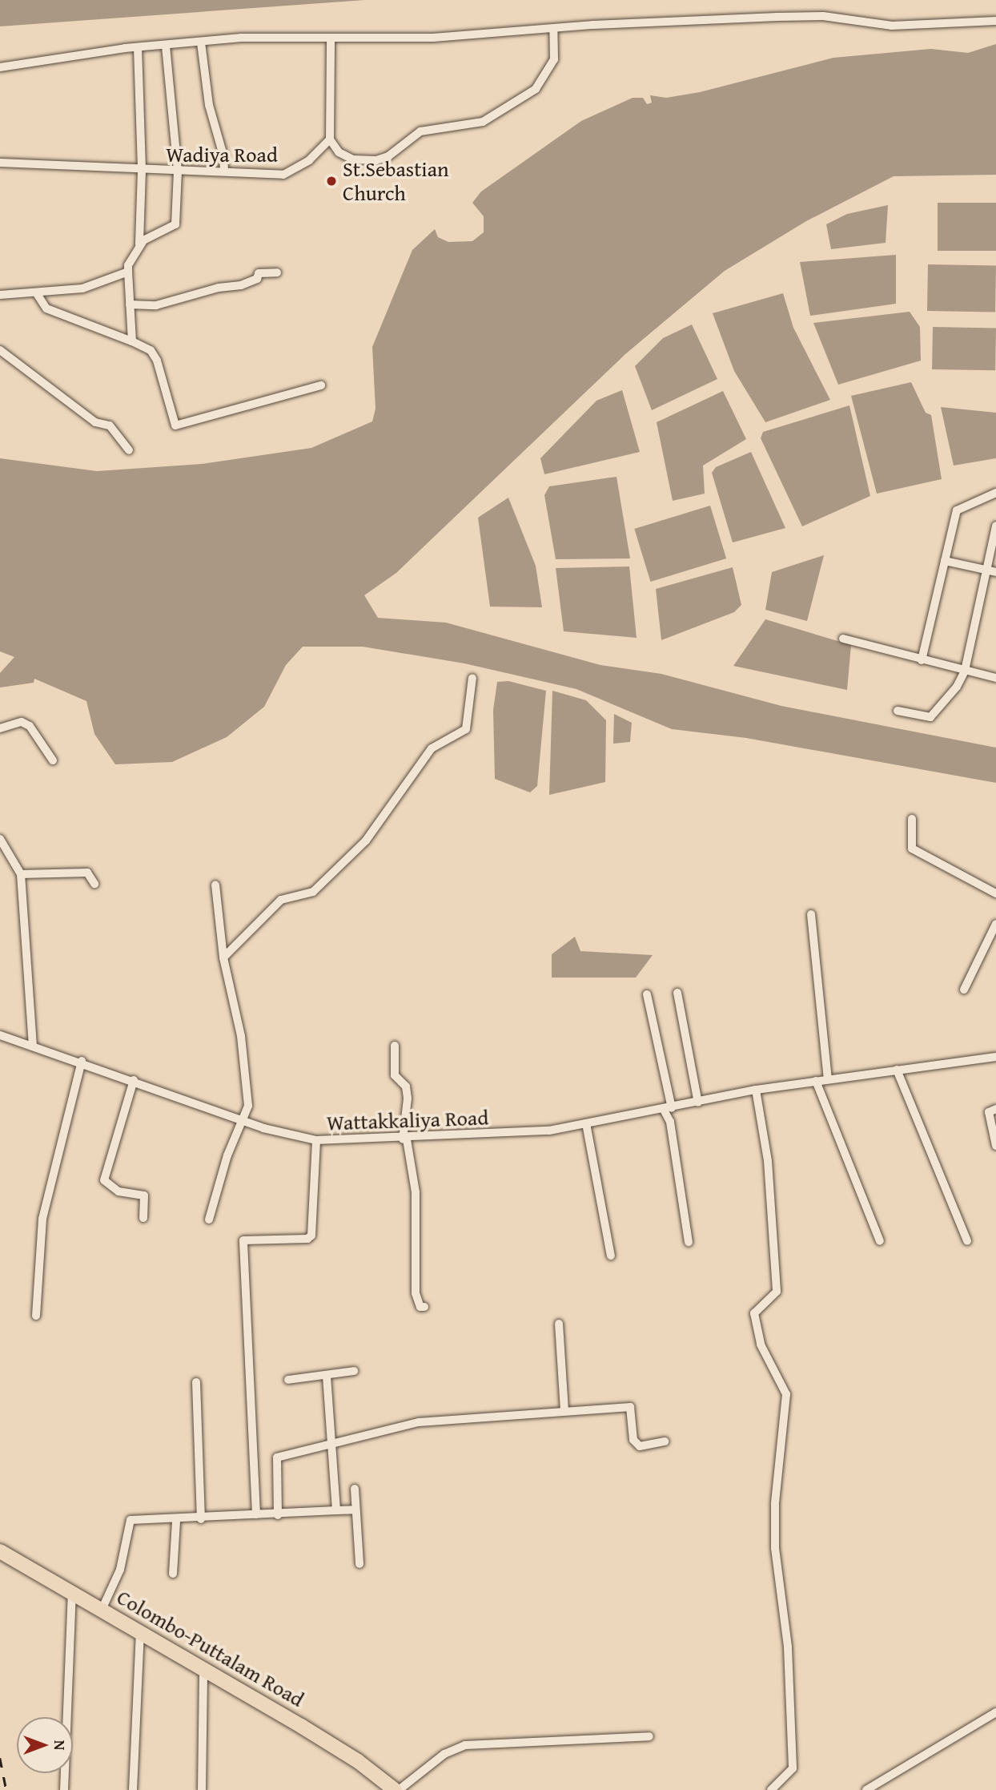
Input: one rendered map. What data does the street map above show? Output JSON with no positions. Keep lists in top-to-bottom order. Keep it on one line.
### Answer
{"streets":{"highway":["Colombo-Puttalam Road"],"street":["Wadiya Road","Wattakkaliya Road"]},"places":["St.Sebastian Church"],"north":"right"}
